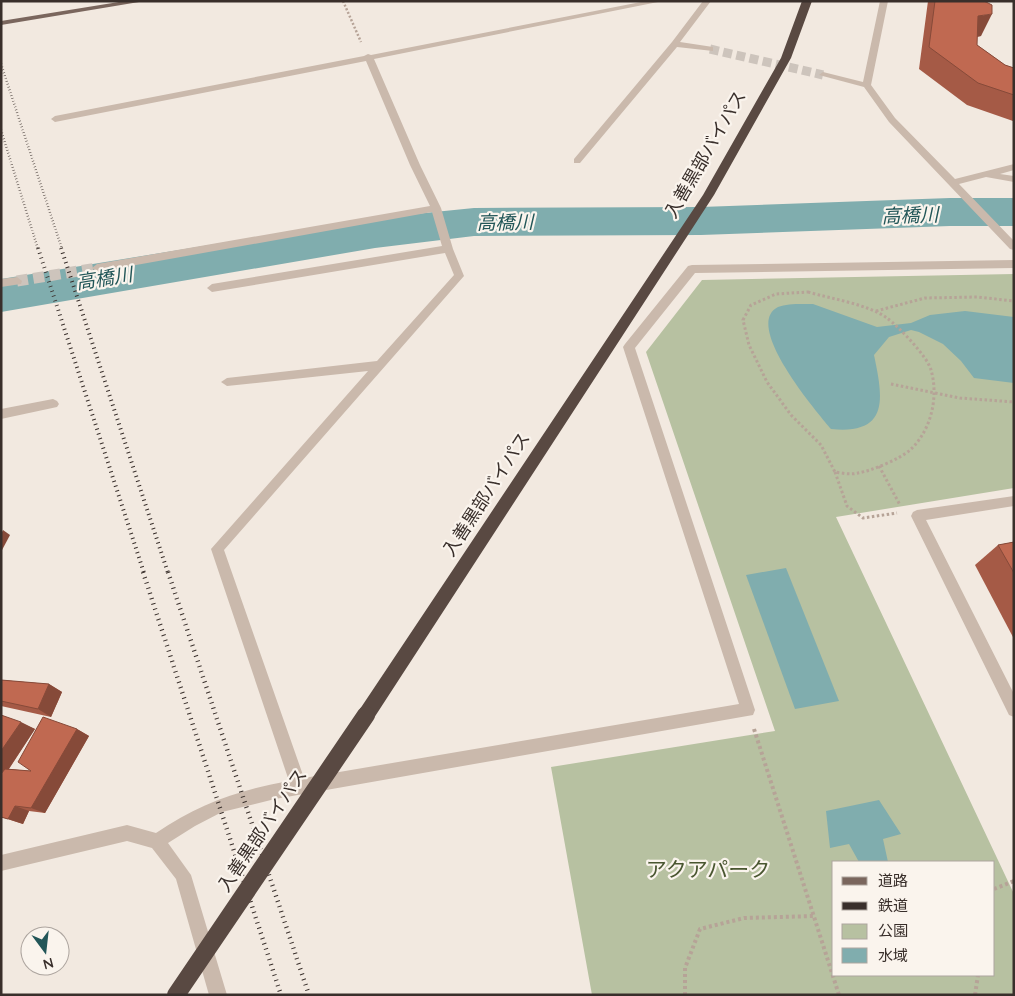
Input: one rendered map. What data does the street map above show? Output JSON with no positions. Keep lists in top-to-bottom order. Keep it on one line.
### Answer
{"streets":{"highway":["入善黒部バイパス"]},"water":["高橋川"],"parks":["アクアパーク"],"legend":["道路","鉄道","公園","水域"],"north":"bottom"}
